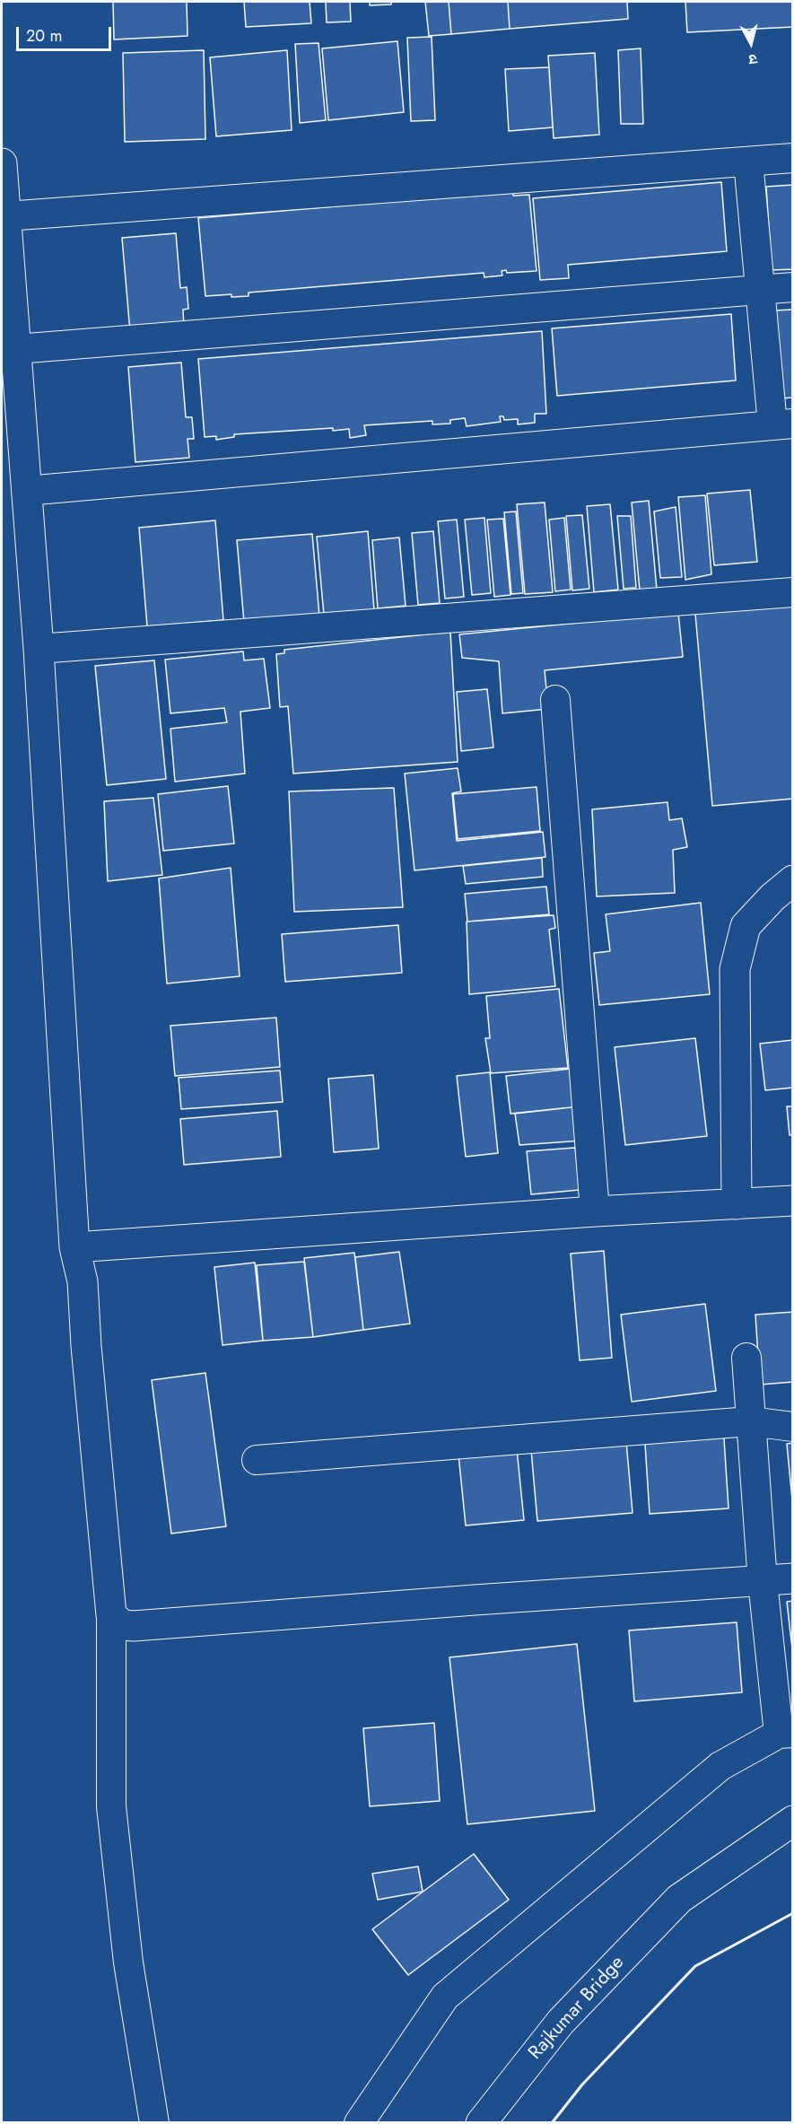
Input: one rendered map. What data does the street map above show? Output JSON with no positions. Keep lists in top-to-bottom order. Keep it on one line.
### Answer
{"streets":{"street":["Rajkumar Bridge"]},"scale_bar":"20 m","north":"bottom"}
